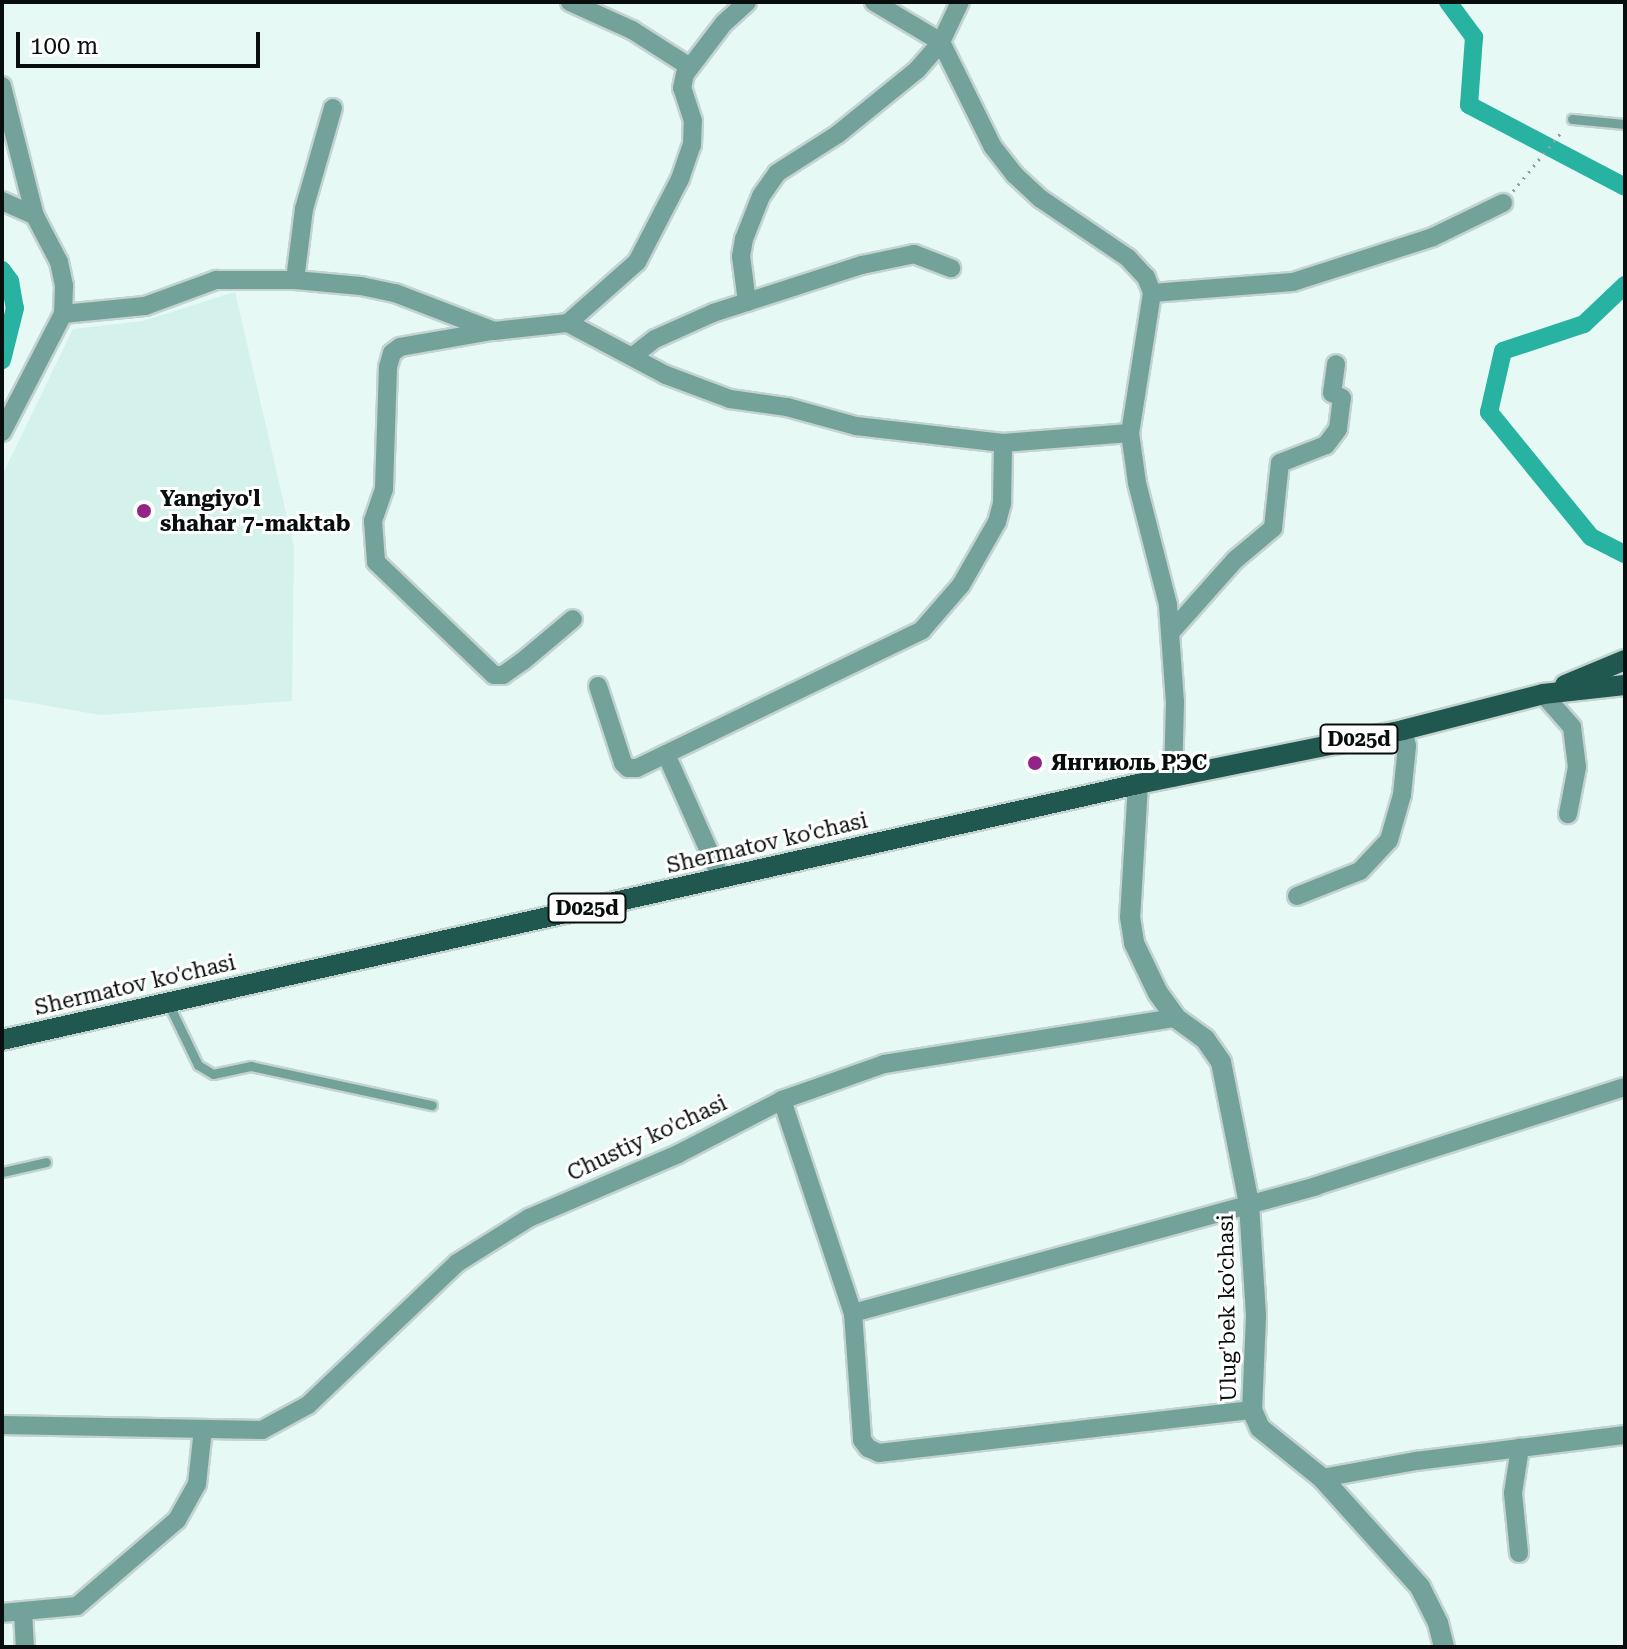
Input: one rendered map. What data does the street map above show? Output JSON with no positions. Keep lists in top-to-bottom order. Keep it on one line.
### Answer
{"streets":{"main road":["D025d","Shermatov ko'chasi"],"street":["Chustiy ko'chasi","Ulug'bek ko'chasi"]},"crossings":[["Shermatov ko'chasi","Ulug'bek ko'chasi"],["Chustiy ko'chasi","Ulug'bek ko'chasi"]],"places":["Yangiyo'l shahar 7-maktab","Янгиюль РЭС"],"scale_bar":"100 m"}
